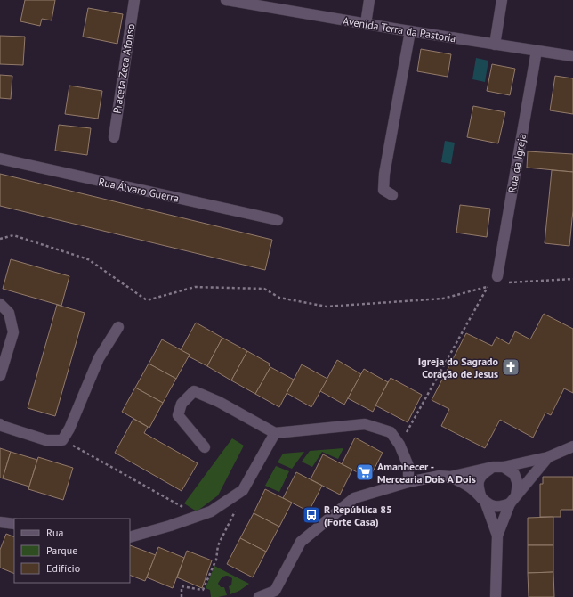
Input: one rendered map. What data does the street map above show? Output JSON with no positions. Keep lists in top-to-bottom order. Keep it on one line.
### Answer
{"streets":{"street":["Avenida Terra da Pastoria","Praceta Zeca Afonso","Rua da Igreja","Rua Álvaro Guerra"]},"crossings":[["Avenida Terra da Pastoria","Rua da Igreja"]],"places":{"church":["Igreja do Sagrado Coração de Jesus"],"supermarket":["Amanhecer - Mercearia Dois A Dois"],"bus stop":["R República 85 (Forte Casa)"]},"legend":["Rua","Parque","Edifício"]}
